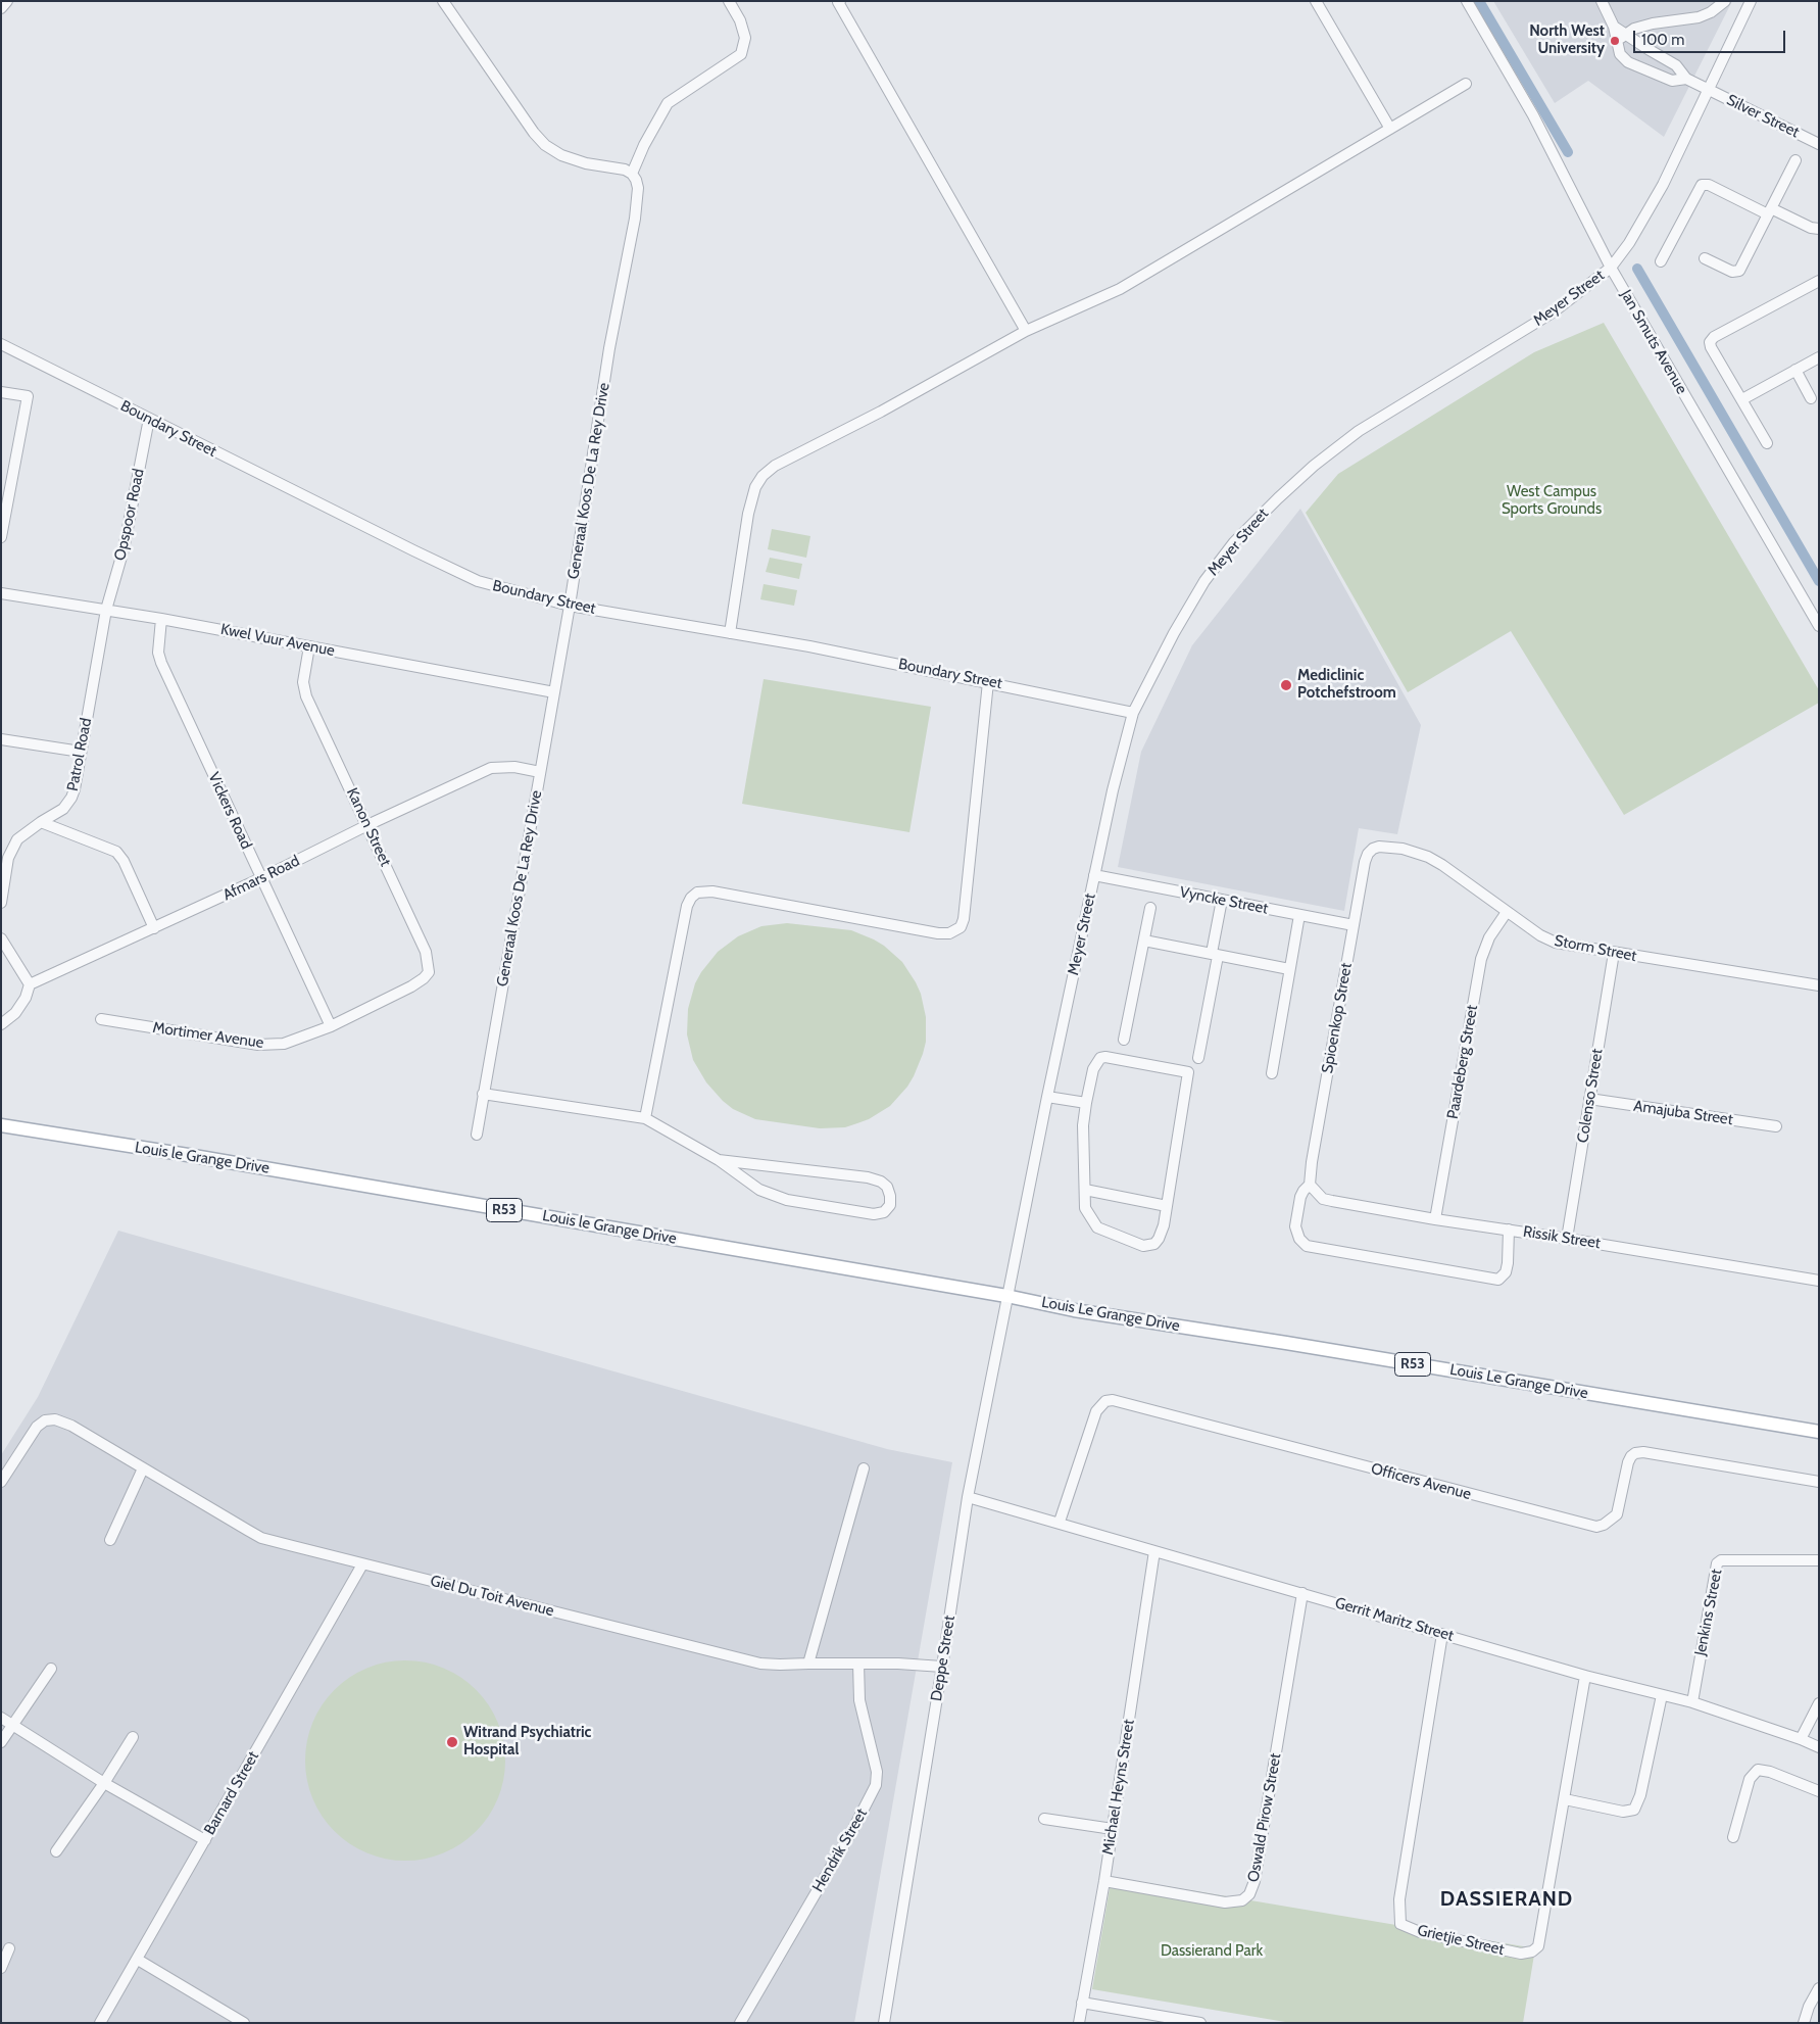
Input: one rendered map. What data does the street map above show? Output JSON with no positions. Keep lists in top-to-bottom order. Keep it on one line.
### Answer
{"streets":{"main road":["Louis le Grange Drive","R53","Louis Le Grange Drive"],"street":["Silver Street","Meyer Street","Jan Smuts Avenue","Boundary Street","Generaal Koos De La Rey Drive","Opspoor Road","Kwel Vuur Avenue","Patrol Road","Vickers Road","Kanon Street","Afmars Road","Vyncke Street","Storm Street","Spioenkop Street","Mortimer Avenue","Paardeberg Street","Colenso Street","Amajuba Street","Rissik Street","Officers Avenue","Giel Du Toit Avenue","Jenkins Street","Gerrit Maritz Street","Deppe Street","Michael Heyns Street","Barnard Street","Oswald Pirow Street","Hendrik Street","Grietjie Street"]},"crossings":[["Silver Street","Meyer Street"],["Meyer Street","Jan Smuts Avenue"],["Meyer Street","Boundary Street"],["Meyer Street","Vyncke Street"],["Meyer Street","Louis le Grange Drive"],["Meyer Street","Louis Le Grange Drive"],["Meyer Street","Deppe Street"],["Boundary Street","Generaal Koos De La Rey Drive"],["Boundary Street","Opspoor Road"],["Generaal Koos De La Rey Drive","Kwel Vuur Avenue"],["Generaal Koos De La Rey Drive","Afmars Road"],["Opspoor Road","Kwel Vuur Avenue"],["Opspoor Road","Patrol Road"],["Kwel Vuur Avenue","Patrol Road"],["Kwel Vuur Avenue","Vickers Road"],["Kwel Vuur Avenue","Kanon Street"],["Vickers Road","Afmars Road"],["Vickers Road","Mortimer Avenue"],["Kanon Street","Afmars Road"],["Kanon Street","Mortimer Avenue"],["Vyncke Street","Spioenkop Street"],["Storm Street","Spioenkop Street"],["Storm Street","Paardeberg Street"],["Storm Street","Colenso Street"],["Spioenkop Street","Rissik Street"],["Paardeberg Street","Rissik Street"],["Colenso Street","Amajuba Street"],["Colenso Street","Rissik Street"],["Louis le Grange Drive","Louis Le Grange Drive"],["Louis le Grange Drive","Deppe Street"],["Louis Le Grange Drive","Deppe Street"],["Officers Avenue","Gerrit Maritz Street"],["Giel Du Toit Avenue","Deppe Street"],["Giel Du Toit Avenue","Barnard Street"],["Giel Du Toit Avenue","Hendrik Street"],["Jenkins Street","Gerrit Maritz Street"],["Gerrit Maritz Street","Deppe Street"],["Gerrit Maritz Street","Michael Heyns Street"],["Gerrit Maritz Street","Oswald Pirow Street"],["Gerrit Maritz Street","Grietjie Street"],["Michael Heyns Street","Oswald Pirow Street"]],"districts":["DASSIERAND"],"parks":["West Campus Sports Grounds","Dassierand Park"],"places":["North West University","Mediclinic Potchefstroom","Witrand Psychiatric Hospital"],"scale_bar":"100 m"}
